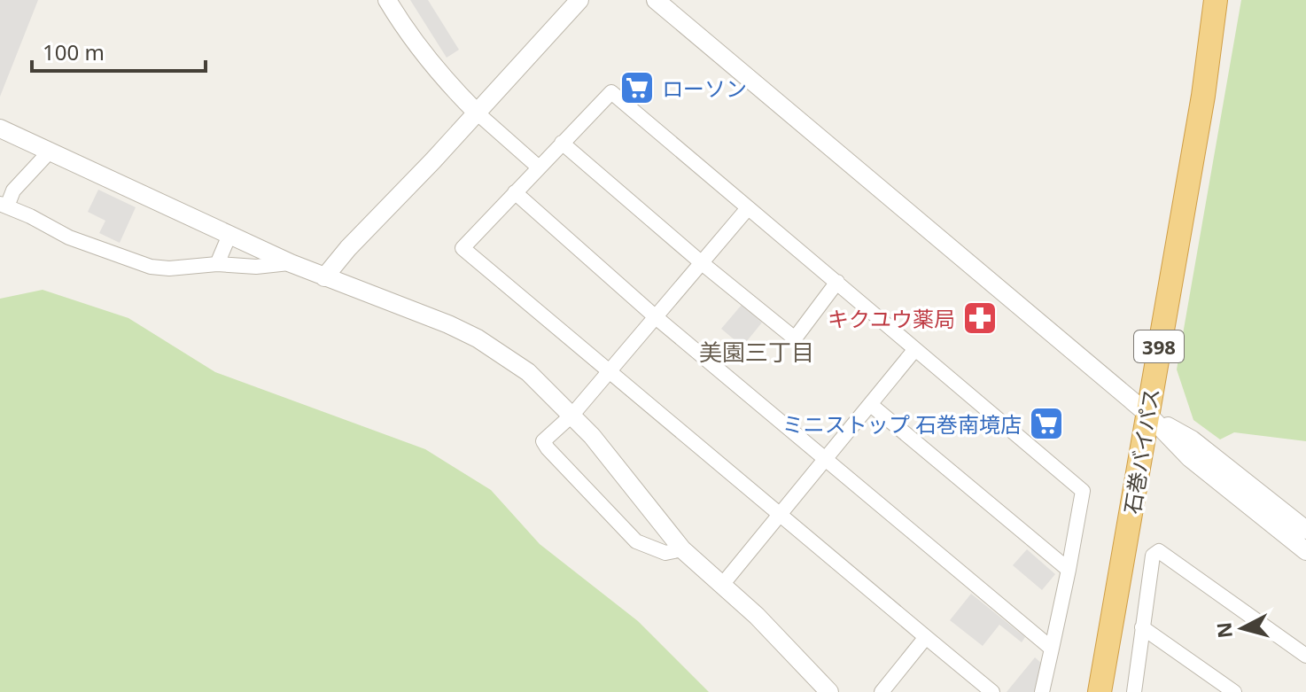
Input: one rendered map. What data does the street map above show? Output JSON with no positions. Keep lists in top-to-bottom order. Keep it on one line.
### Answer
{"streets":{"highway":["398","石巻バイパス"]},"districts":["美園三丁目"],"places":{"supermarket":["ローソン","ミニストップ 石巻南境店"],"pharmacy":["キクユウ薬局"]},"scale_bar":"100 m","north":"left"}
